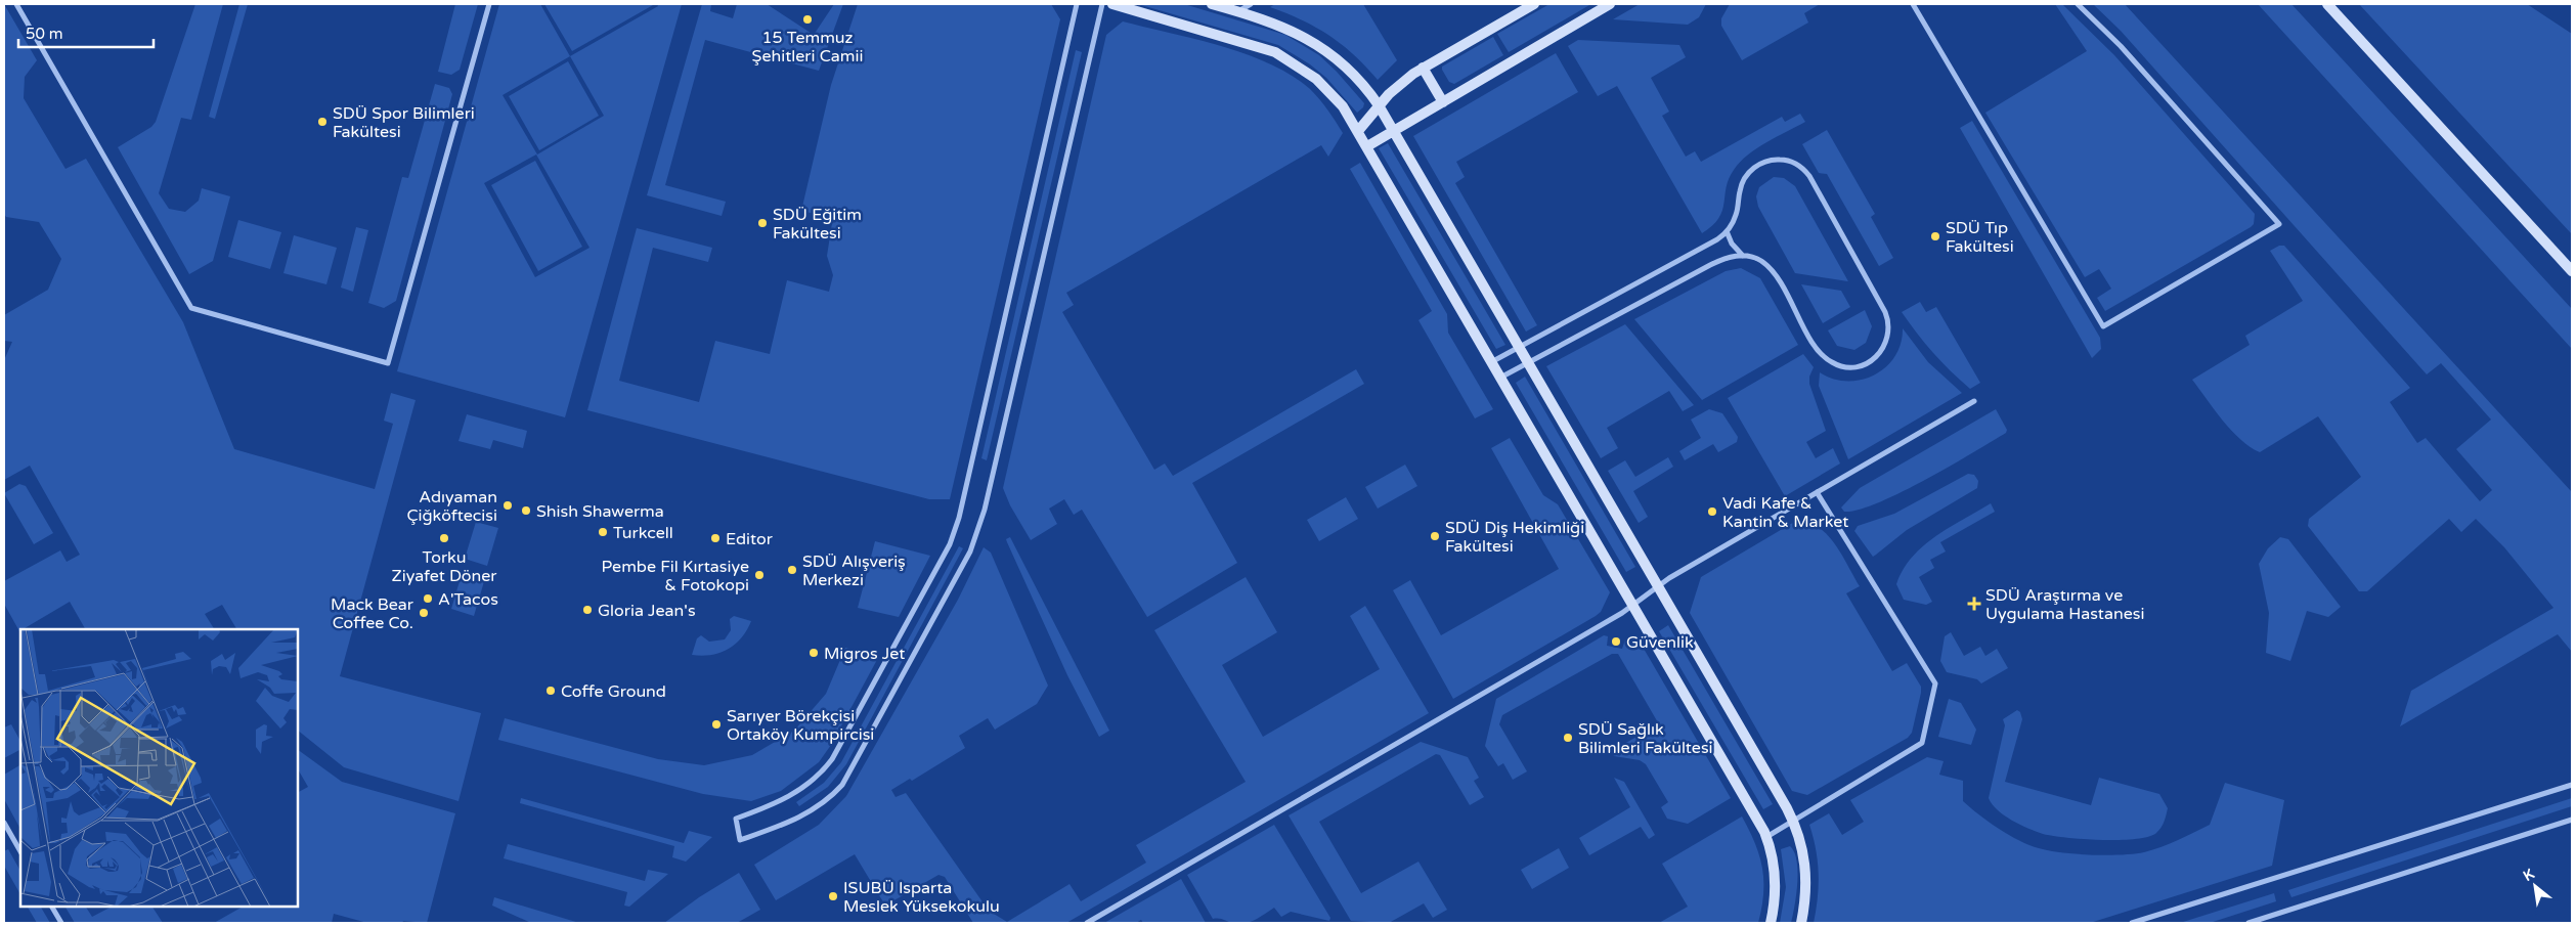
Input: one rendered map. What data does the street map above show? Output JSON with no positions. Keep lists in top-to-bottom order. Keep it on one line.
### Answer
{"places":{"other":["15 Temmuz Şehitleri Camii","SDÜ Spor Bilimleri Fakültesi","SDÜ Eğitim Fakültesi","SDÜ Tıp Fakültesi","Adıyaman Çiğköftecisi","Shish Shawerma","Vadi Kafe & Kantin & Market","Turkcell","SDÜ Diş Hekimliği Fakültesi","Torku Ziyafet Döner","Editor","SDÜ Alışveriş Merkezi","Pembe Fil Kırtasiye & Fotokopi","A'Tacos","Gloria Jean's","Mack Bear Coffee Co.","Güvenlik","Migros Jet","Coffe Ground","Sarıyer Börekçisi Ortaköy Kumpircisi","SDÜ Sağlık Bilimleri Fakültesi","ISUBÜ Isparta Meslek Yüksekokulu"],"health":["SDÜ Araştırma ve Uygulama Hastanesi"]},"scale_bar":"50 m","north":"top left"}
